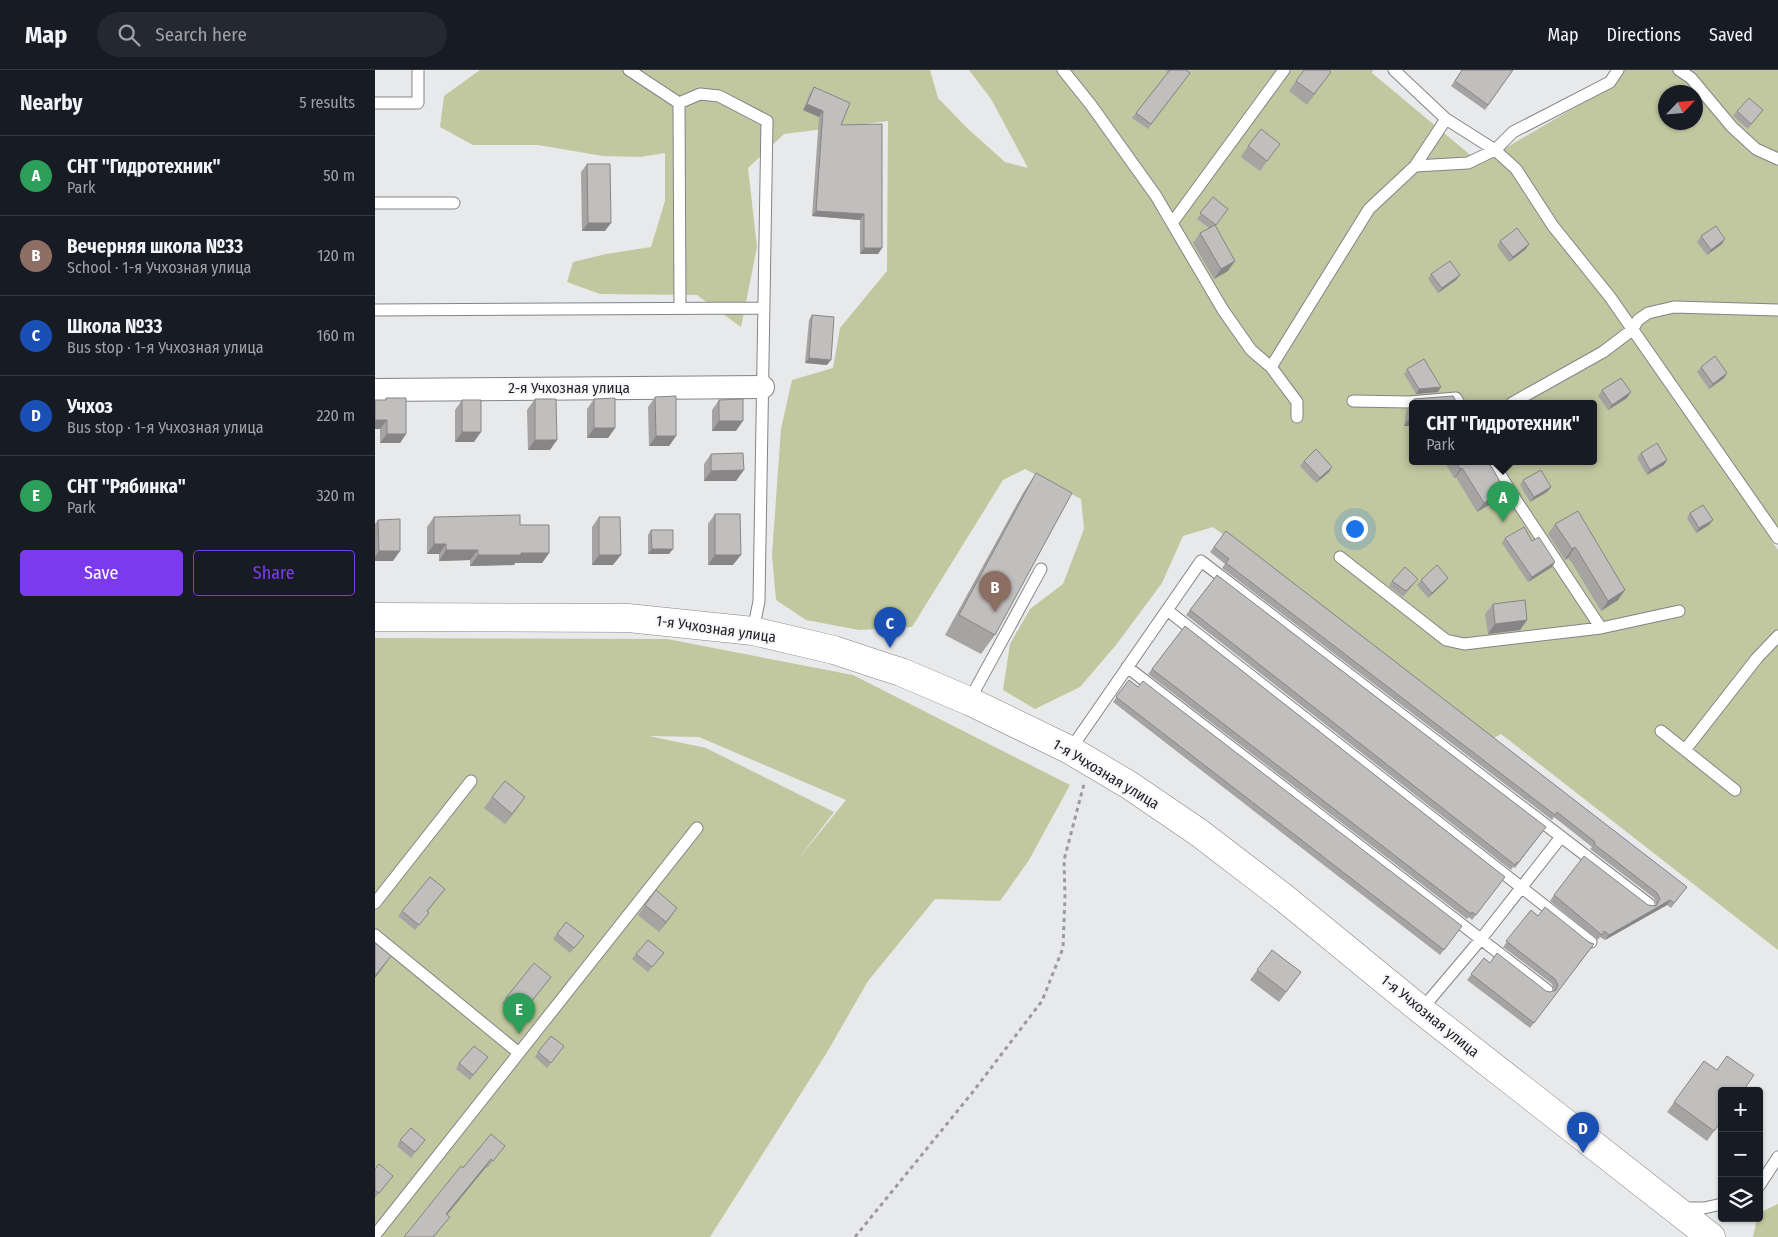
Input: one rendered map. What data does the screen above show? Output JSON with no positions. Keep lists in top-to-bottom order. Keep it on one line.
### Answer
{"streets":{"street":["2-я Учхозная улица","1-я Учхозная улица"]},"north":"top right","page":{"header":"Map","search":"Search here","nav":["Map","Directions","Saved"],"heading":["Nearby","5 results"],"list":[{"mark":"A","name":"СНТ \"Гидротехник\"","note":"Park","value":"50 m"},{"mark":"B","name":"Вечерняя школа №33","note":"School · 1-я Учхозная улица","value":"120 m"},{"mark":"C","name":"Школа №33","note":"Bus stop · 1-я Учхозная улица","value":"160 m"},{"mark":"D","name":"Учхоз","note":"Bus stop · 1-я Учхозная улица","value":"220 m"},{"mark":"E","name":"СНТ \"Рябинка\"","note":"Park","value":"320 m"}],"popup":["СНТ \"Гидротехник\"","Park"],"pins":["A","B","C","E","D"],"buttons":["Save","Share"],"map_buttons":["+","−"]}}
